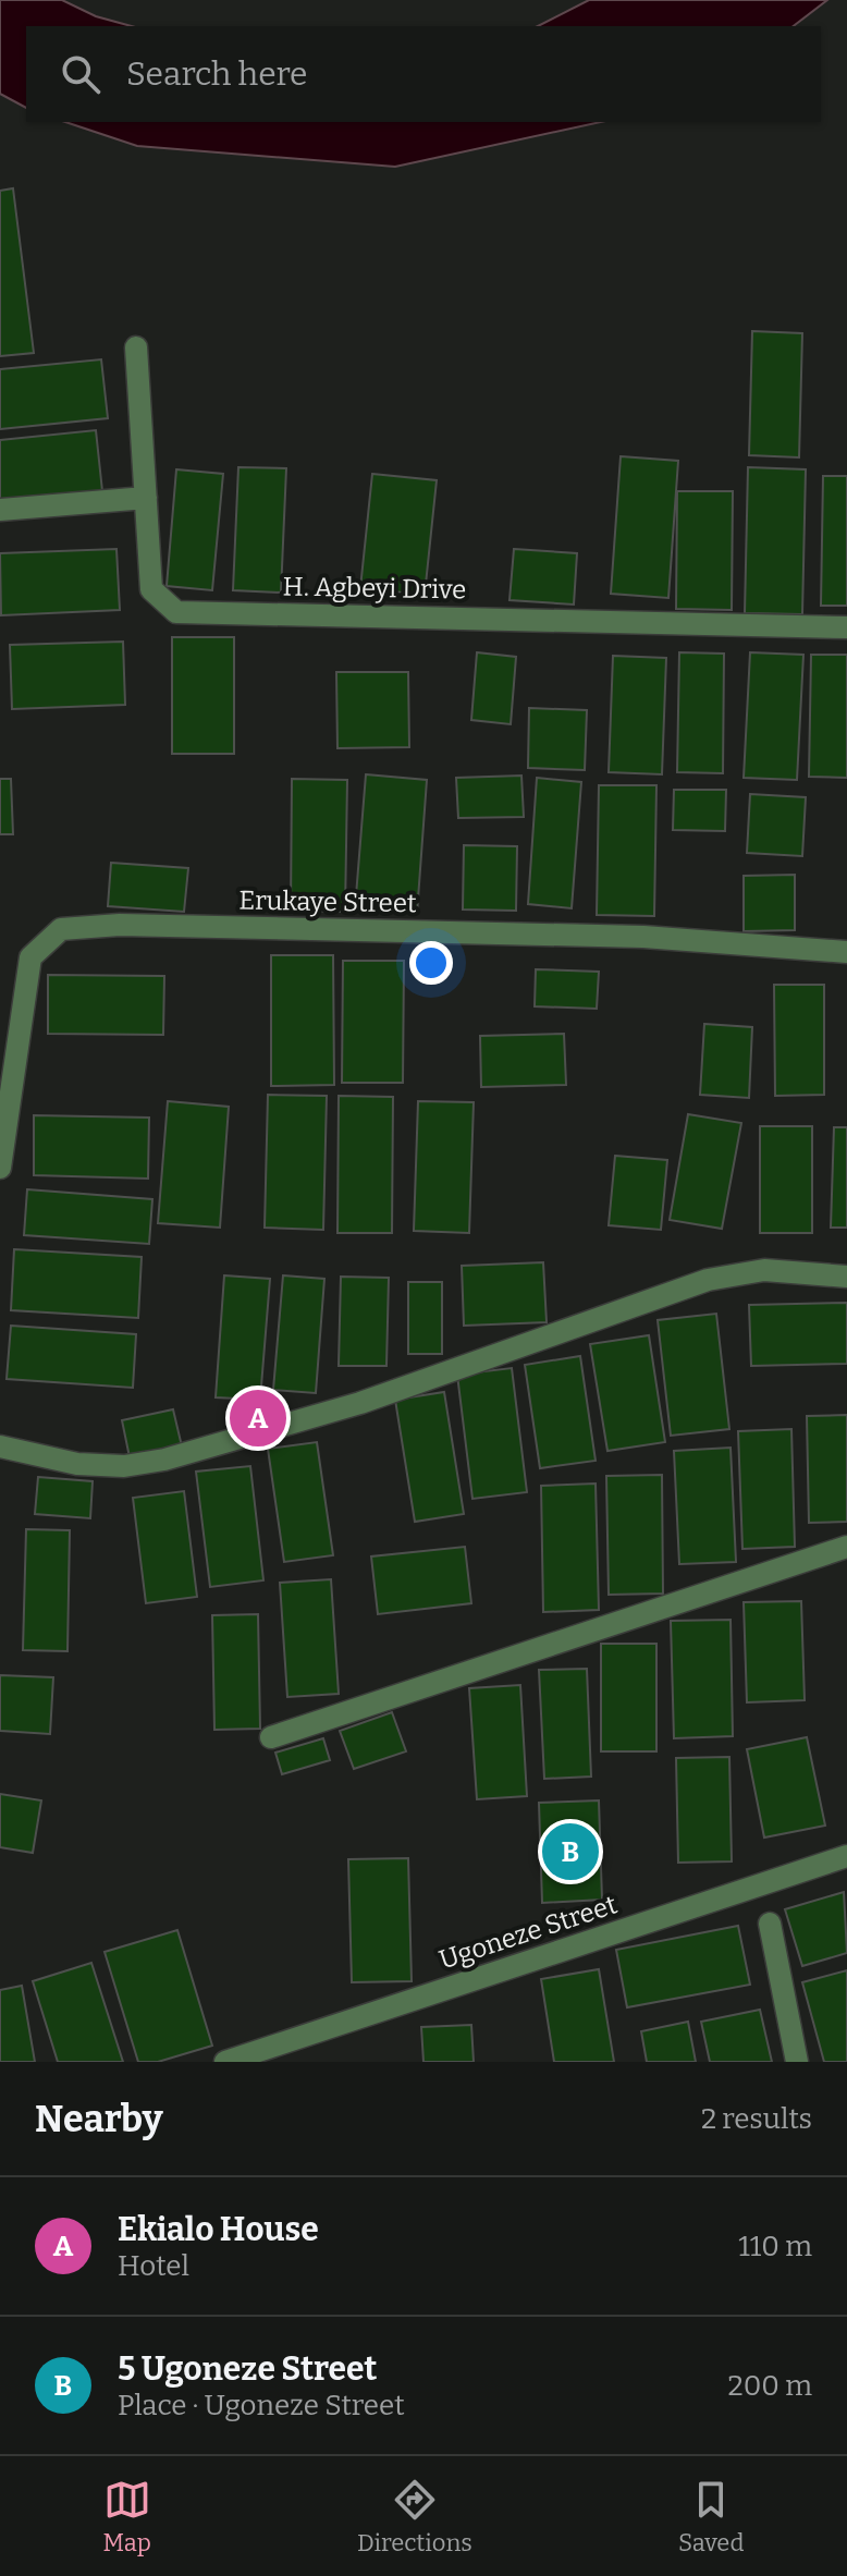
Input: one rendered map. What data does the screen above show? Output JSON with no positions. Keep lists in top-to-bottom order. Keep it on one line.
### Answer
{"streets":{"street":["H. Agbeyi Drive","Erukaye Street","Ugoneze Street"]},"page":{"search":"Search here","pins":["A","B"],"heading":["Nearby","2 results"],"list":[{"mark":"A","name":"Ekialo House","note":"Hotel","value":"110 m"},{"mark":"B","name":"5 Ugoneze Street","note":"Place · Ugoneze Street","value":"200 m"}],"nav":["Map","Directions","Saved"]}}
